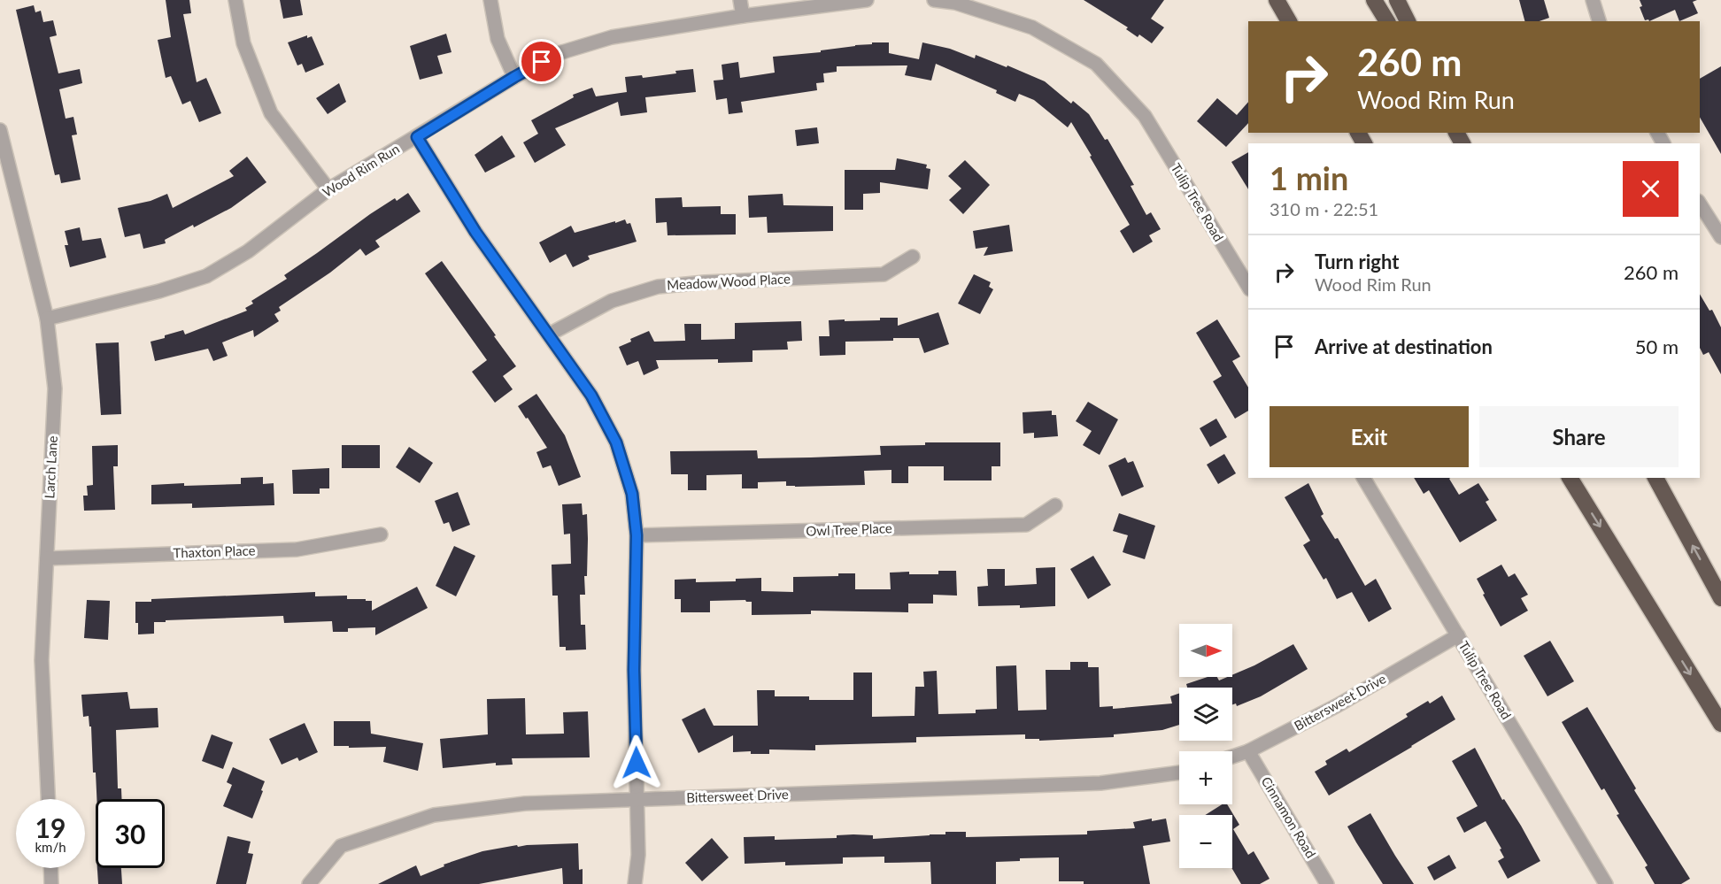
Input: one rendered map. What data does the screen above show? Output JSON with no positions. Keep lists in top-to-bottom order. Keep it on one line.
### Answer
{"streets":{"street":["Wood Rim Run","Tulip Tree Road","Meadow Wood Place","Larch Lane","Owl Tree Place","Thaxton Place","Bittersweet Drive","Cinnamon Road"]},"crossings":[["Wood Rim Run","Larch Lane"],["Tulip Tree Road","Bittersweet Drive"],["Larch Lane","Thaxton Place"],["Bittersweet Drive","Cinnamon Road"]],"north":"right","page":{"turn":["260 m","Wood Rim Run"],"heading":["1 min","310 m · 22:51"],"list":[{"name":"Turn right","note":"Wood Rim Run","value":"260 m"},{"name":"Arrive at destination","value":"50 m"}],"buttons":["Exit","Share"],"map_buttons":["+","−"],"speed":"19 km/h","limit":"30"}}
